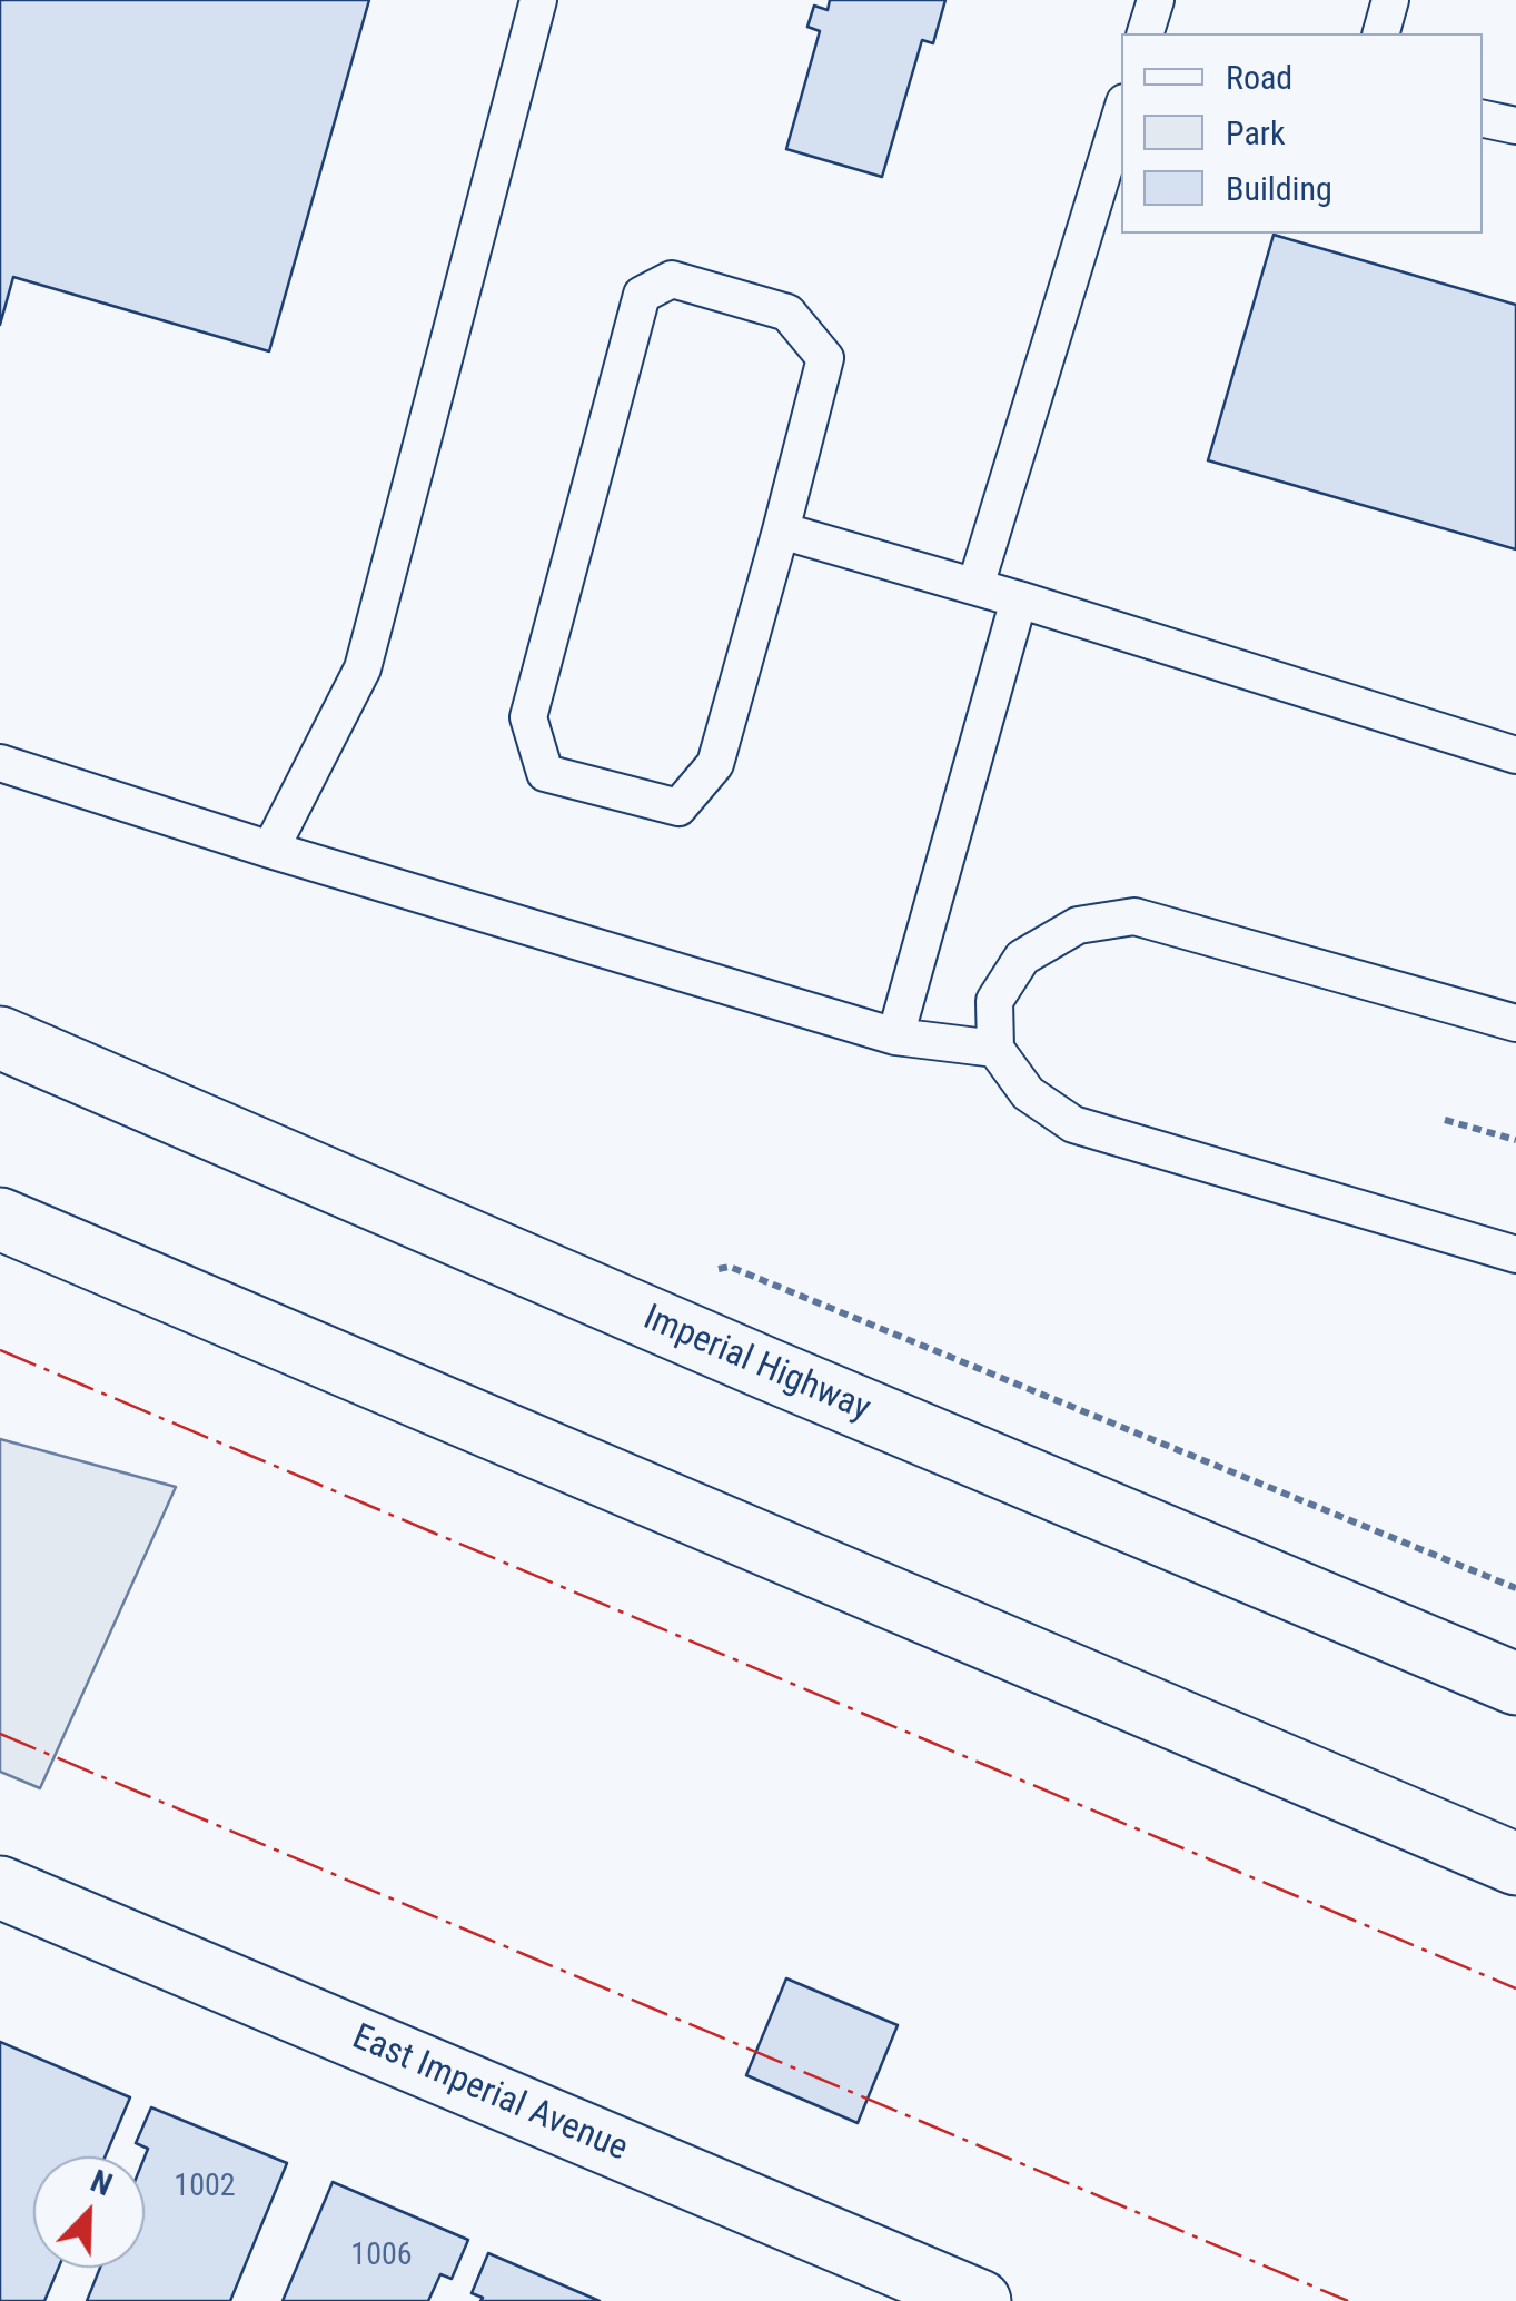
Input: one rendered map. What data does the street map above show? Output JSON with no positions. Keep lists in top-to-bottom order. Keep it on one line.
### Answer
{"streets":{"main road":["Imperial Highway","East Imperial Avenue"]},"house_numbers":["1002","1006"],"legend":["Road","Park","Building"],"north":"top right"}
